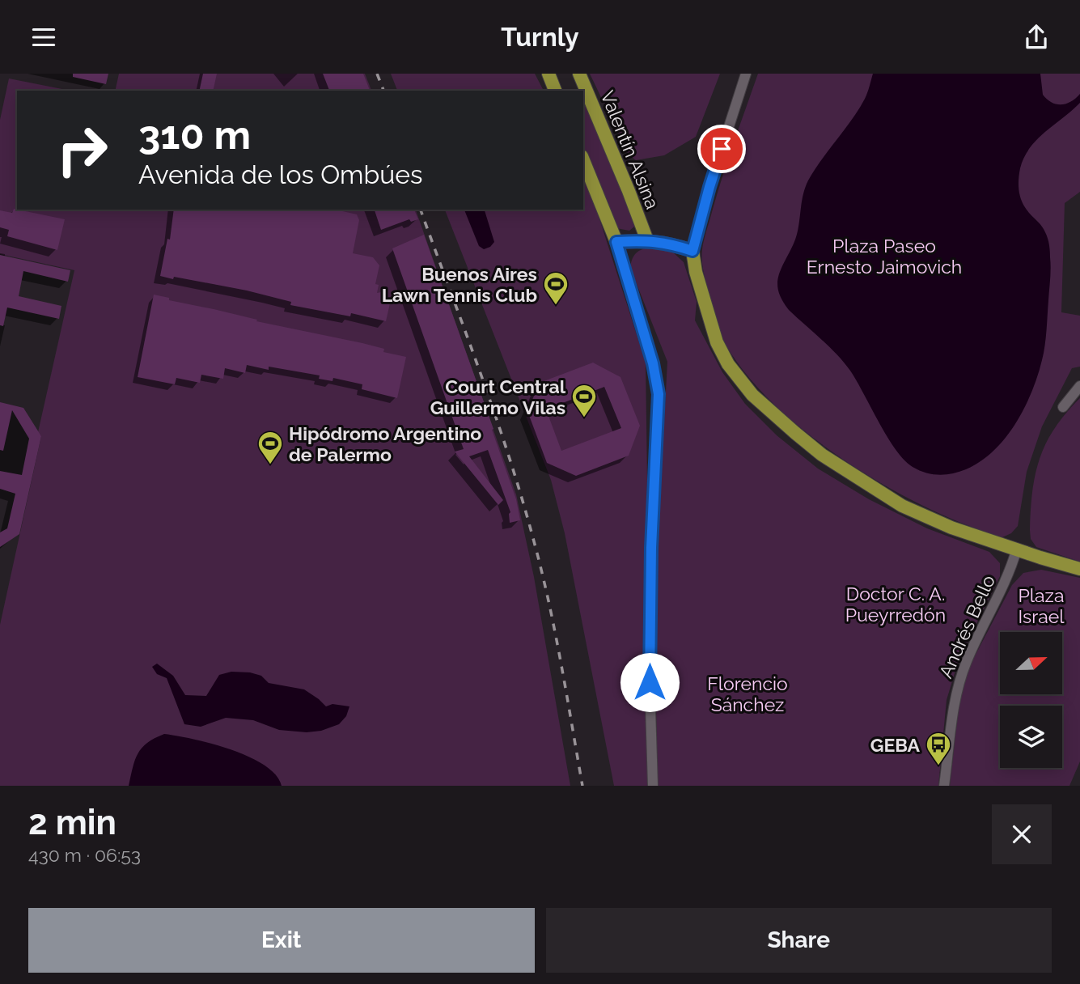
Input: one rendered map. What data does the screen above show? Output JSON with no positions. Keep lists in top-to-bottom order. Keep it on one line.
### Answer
{"streets":{"main road":["Valentín Alsina"],"street":["Andrés Bello"]},"parks":["Plaza Paseo Ernesto Jaimovich","Doctor C. A. Pueyrredón","Plaza Israel","Florencio Sánchez"],"places":{"sports":["Buenos Aires Lawn Tennis Club","Court Central Guillermo Vilas","Hipódromo Argentino de Palermo"],"bus stop":["GEBA"]},"north":"right","page":{"header":"Turnly","turn":["310 m","Avenida de los Ombúes"],"heading":["2 min","430 m · 06:53"],"buttons":["Exit","Share"]}}
